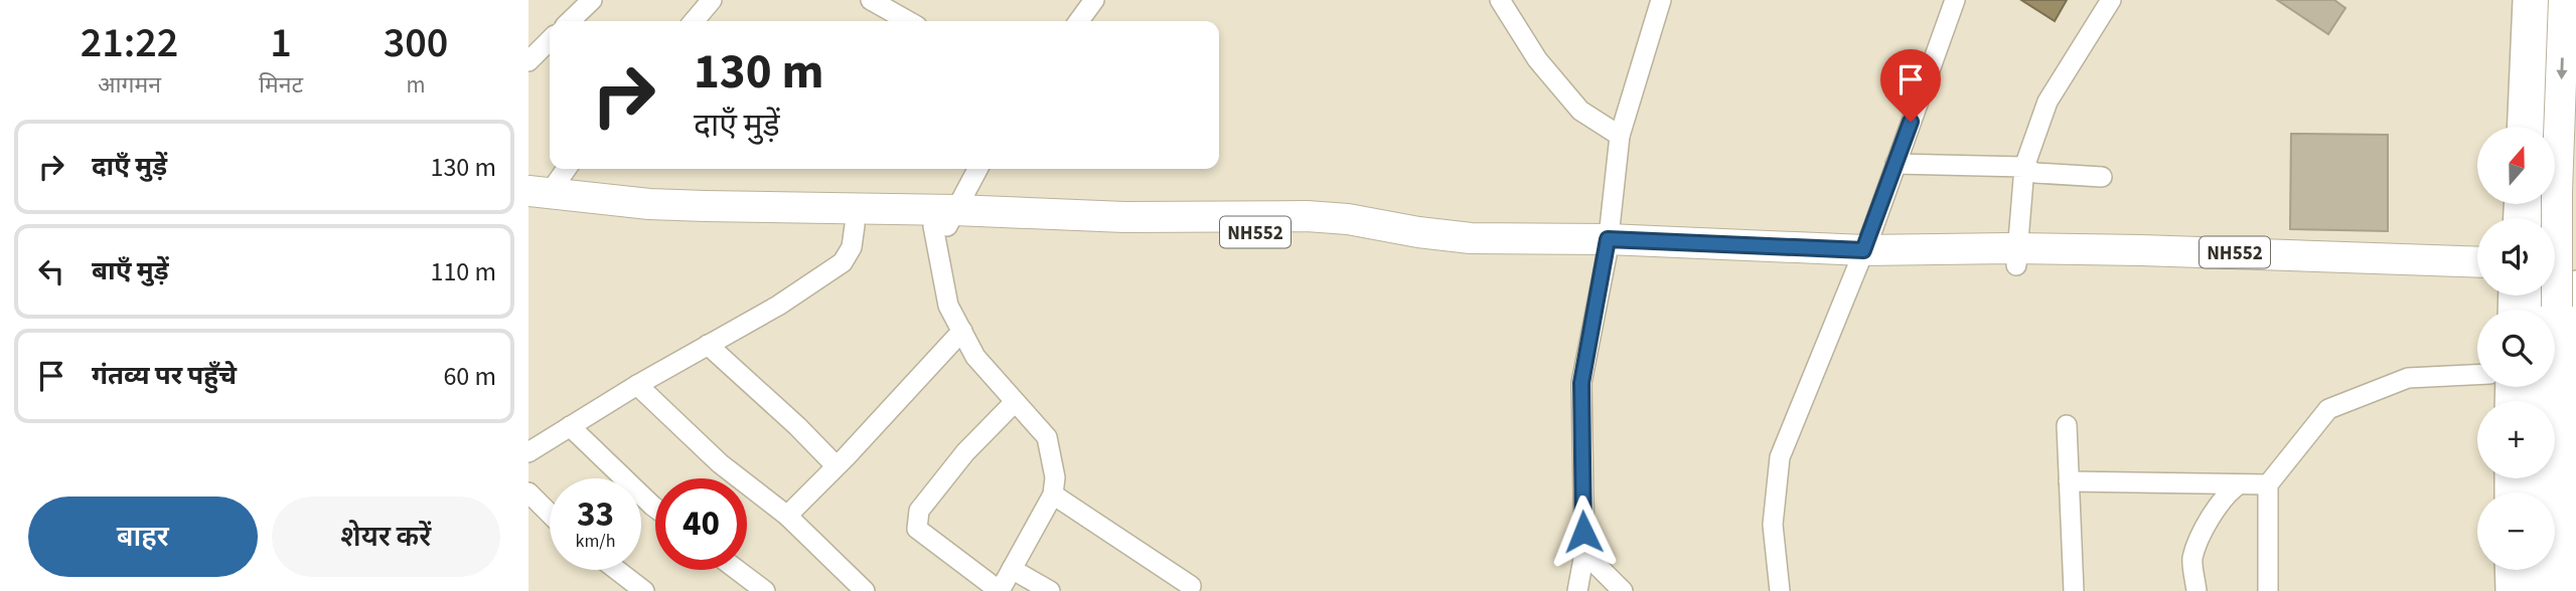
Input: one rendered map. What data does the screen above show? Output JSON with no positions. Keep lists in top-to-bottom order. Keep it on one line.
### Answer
{"streets":{"highway":["NH552"]},"north":"top","page":{"eta":["21:22","आगमन","1","मिनट","300","m"],"turn":["130 m","दाएँ मुड़ें"],"list":[{"name":"दाएँ मुड़ें","value":"130 m"},{"name":"बाएँ मुड़ें","value":"110 m"},{"name":"गंतव्य पर पहुँचे","value":"60 m"}],"map_buttons":["+","−"],"speed":"33 km/h","limit":"40","buttons":["बाहर","शेयर करें"]}}
